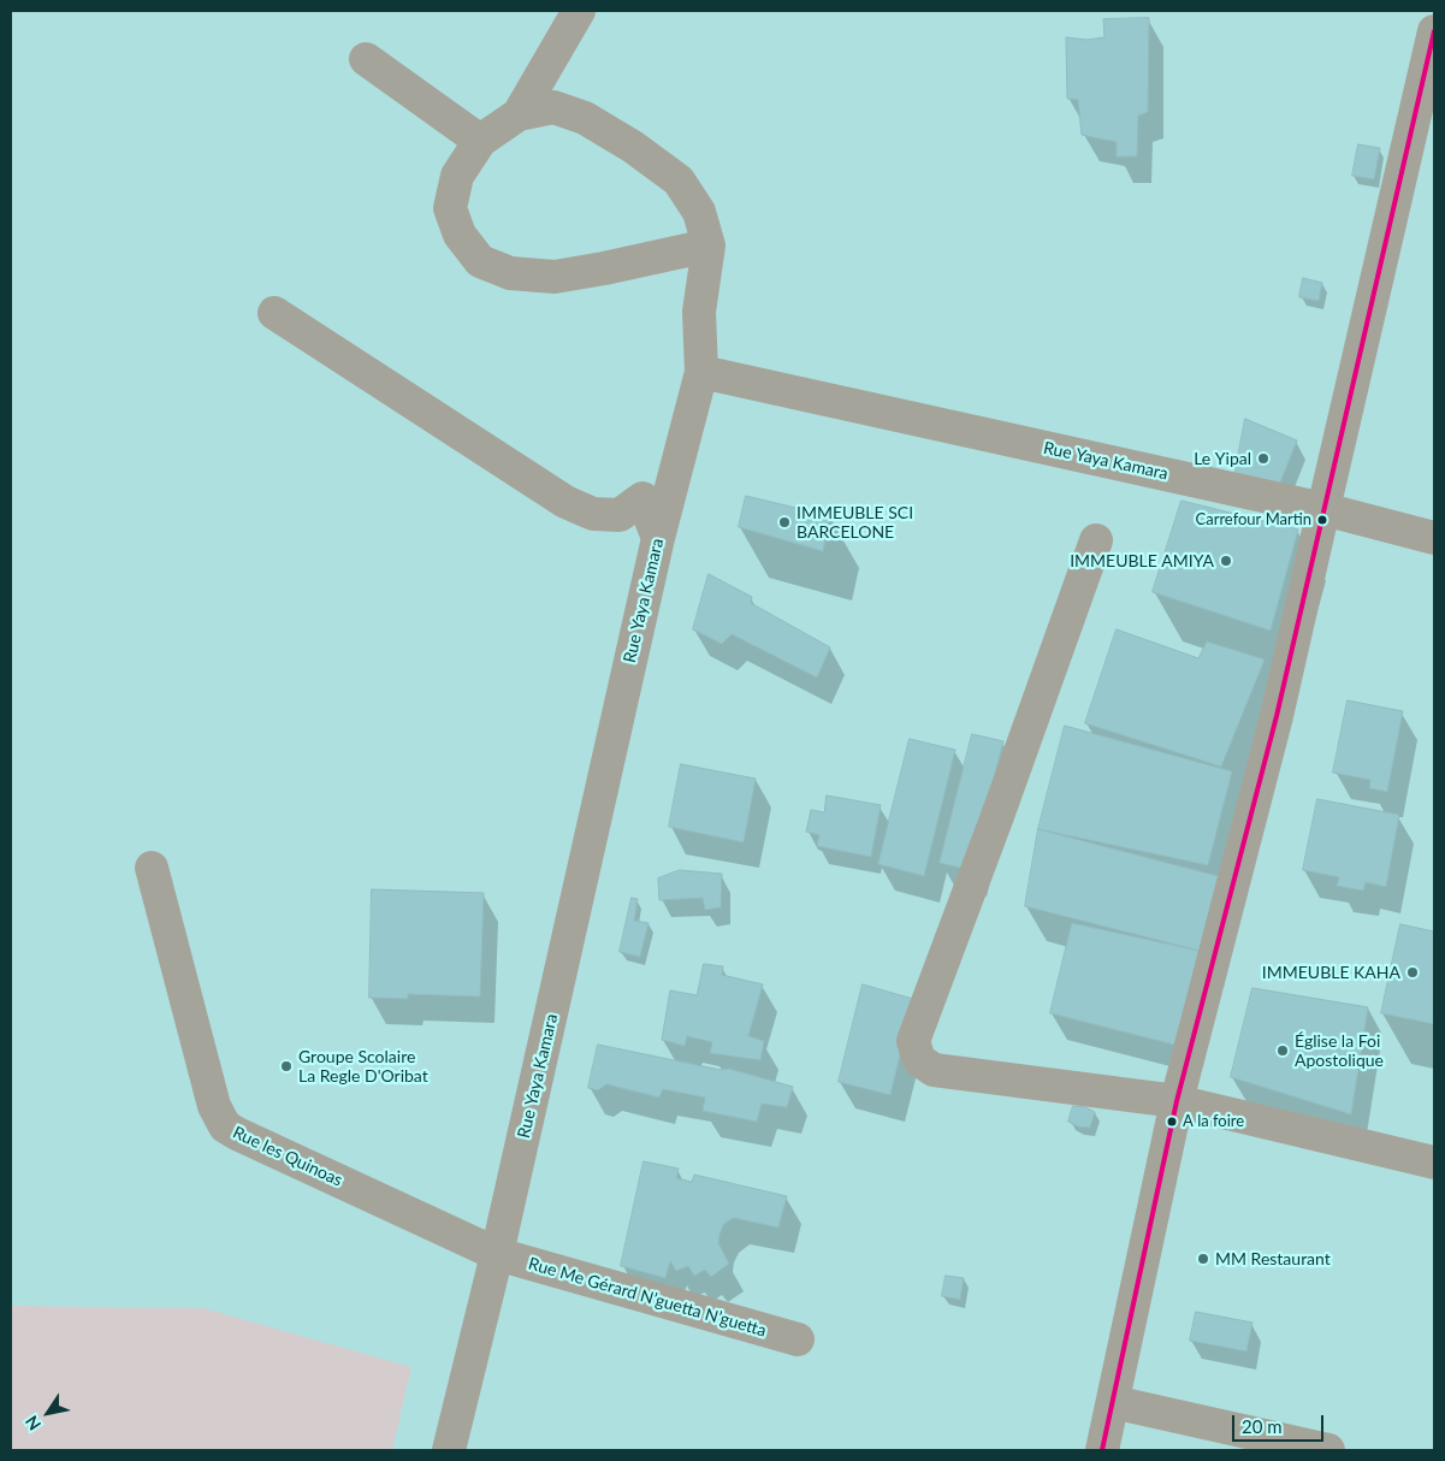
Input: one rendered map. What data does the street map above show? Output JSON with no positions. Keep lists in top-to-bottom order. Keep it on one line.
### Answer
{"streets":{"street":["Rue Yaya Kamara","Rue les Quinoas","Rue Me Gérard N’guetta N’guetta"]},"crossings":[["Rue Yaya Kamara","Rue les Quinoas"],["Rue Yaya Kamara","Rue Me Gérard N’guetta N’guetta"],["Rue les Quinoas","Rue Me Gérard N’guetta N’guetta"]],"places":["Le Yipal","Carrefour Martin","IMMEUBLE SCI BARCELONE","IMMEUBLE AMIYA","IMMEUBLE KAHA","Église la Foi Apostolique","Groupe Scolaire La Regle D'Oribat","A la foire","MM Restaurant"],"scale_bar":"20 m","north":"bottom left"}
